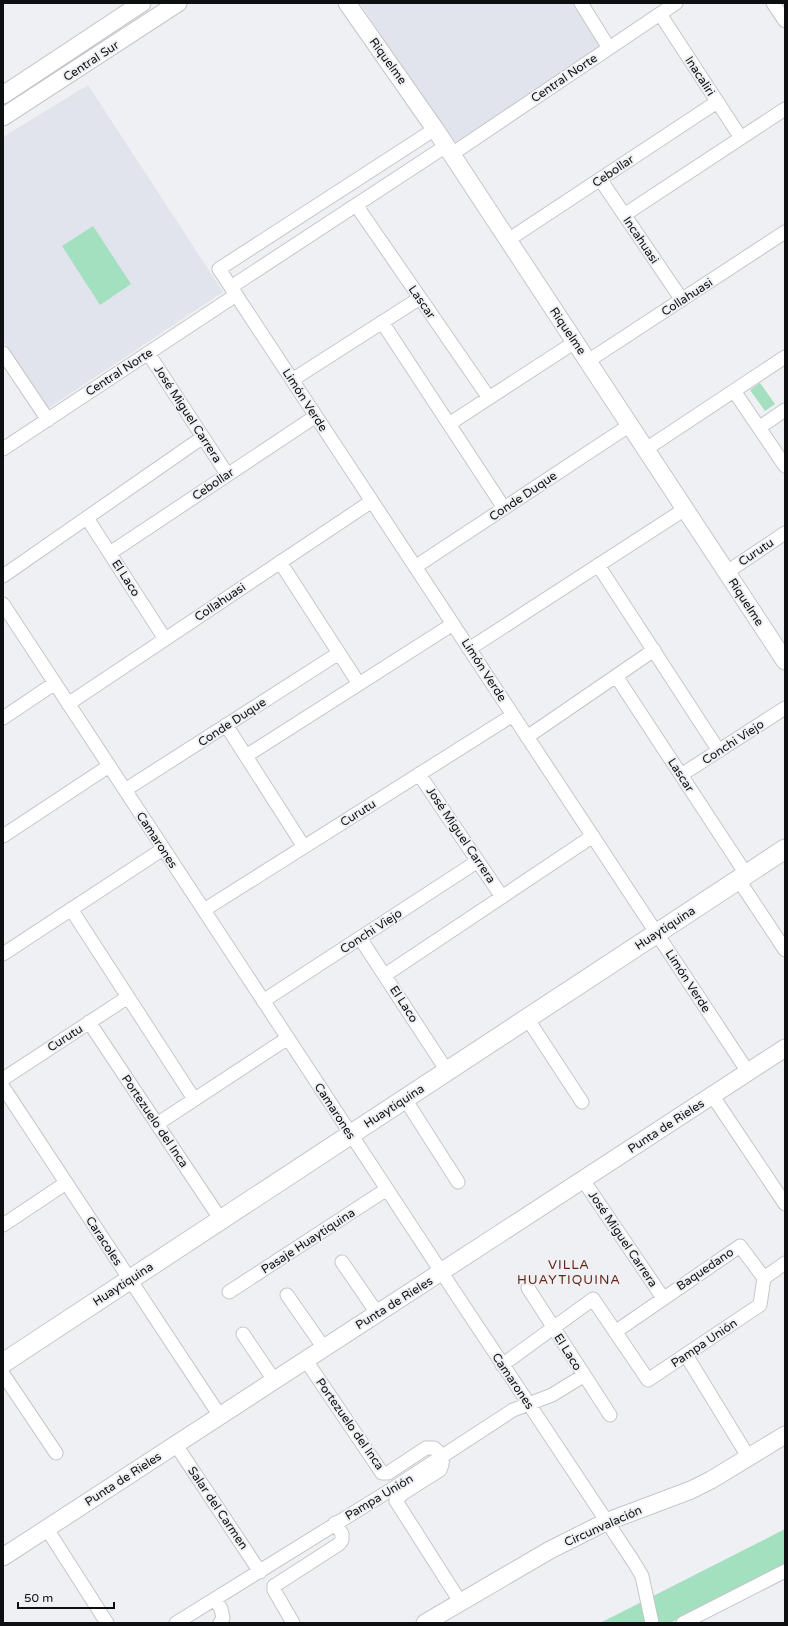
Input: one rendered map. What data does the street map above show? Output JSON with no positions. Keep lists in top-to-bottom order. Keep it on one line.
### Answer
{"streets":{"main road":["Huaytiquina"],"street":["Central Sur","Riquelme","Inacaliri","Central Norte","Cebollar","Incahuasi","Collahuasi","Lascar","Limón Verde","José Miguel Carrera","Conde Duque","Curutu","El Laco","Conchi Viejo","Camarones","Portezuelo del Inca","Punta de Rieles","Caracoles","Pasaje Huaytiquina","Baquedano","Pampa Unión","Salar del Carmen","Circunvalación"]},"crossings":[["Riquelme","Central Norte"],["Riquelme","Cebollar"],["Riquelme","Collahuasi"],["Riquelme","Limón Verde"],["Riquelme","Conde Duque"],["Riquelme","Curutu"],["Inacaliri","Central Norte"],["Inacaliri","Cebollar"],["Central Norte","Lascar"],["Central Norte","Limón Verde"],["Central Norte","José Miguel Carrera"],["Cebollar","Incahuasi"],["Cebollar","Limón Verde"],["Cebollar","José Miguel Carrera"],["Cebollar","El Laco"],["Incahuasi","Collahuasi"],["Collahuasi","Limón Verde"],["Collahuasi","El Laco"],["Collahuasi","Camarones"],["Lascar","Conchi Viejo"],["Lascar","Huaytiquina"],["Limón Verde","Conde Duque"],["Limón Verde","Curutu"],["Limón Verde","Huaytiquina"],["Limón Verde","Punta de Rieles"],["José Miguel Carrera","Curutu"],["José Miguel Carrera","Conchi Viejo"],["José Miguel Carrera","Punta de Rieles"],["José Miguel Carrera","Baquedano"],["Conde Duque","Camarones"],["Curutu","Camarones"],["Curutu","Portezuelo del Inca"],["El Laco","Conchi Viejo"],["El Laco","Huaytiquina"],["El Laco","Pampa Unión"],["Conchi Viejo","Camarones"],["Camarones","Huaytiquina"],["Camarones","Punta de Rieles"],["Camarones","Pasaje Huaytiquina"],["Camarones","Pampa Unión"],["Camarones","Circunvalación"],["Huaytiquina","Portezuelo del Inca"],["Huaytiquina","Caracoles"],["Portezuelo del Inca","Punta de Rieles"],["Portezuelo del Inca","Pampa Unión"],["Punta de Rieles","Caracoles"],["Punta de Rieles","Salar del Carmen"],["Baquedano","Pampa Unión"],["Pampa Unión","Salar del Carmen"]],"districts":["VILLA HUAYTIQUINA"],"scale_bar":"50 m"}
